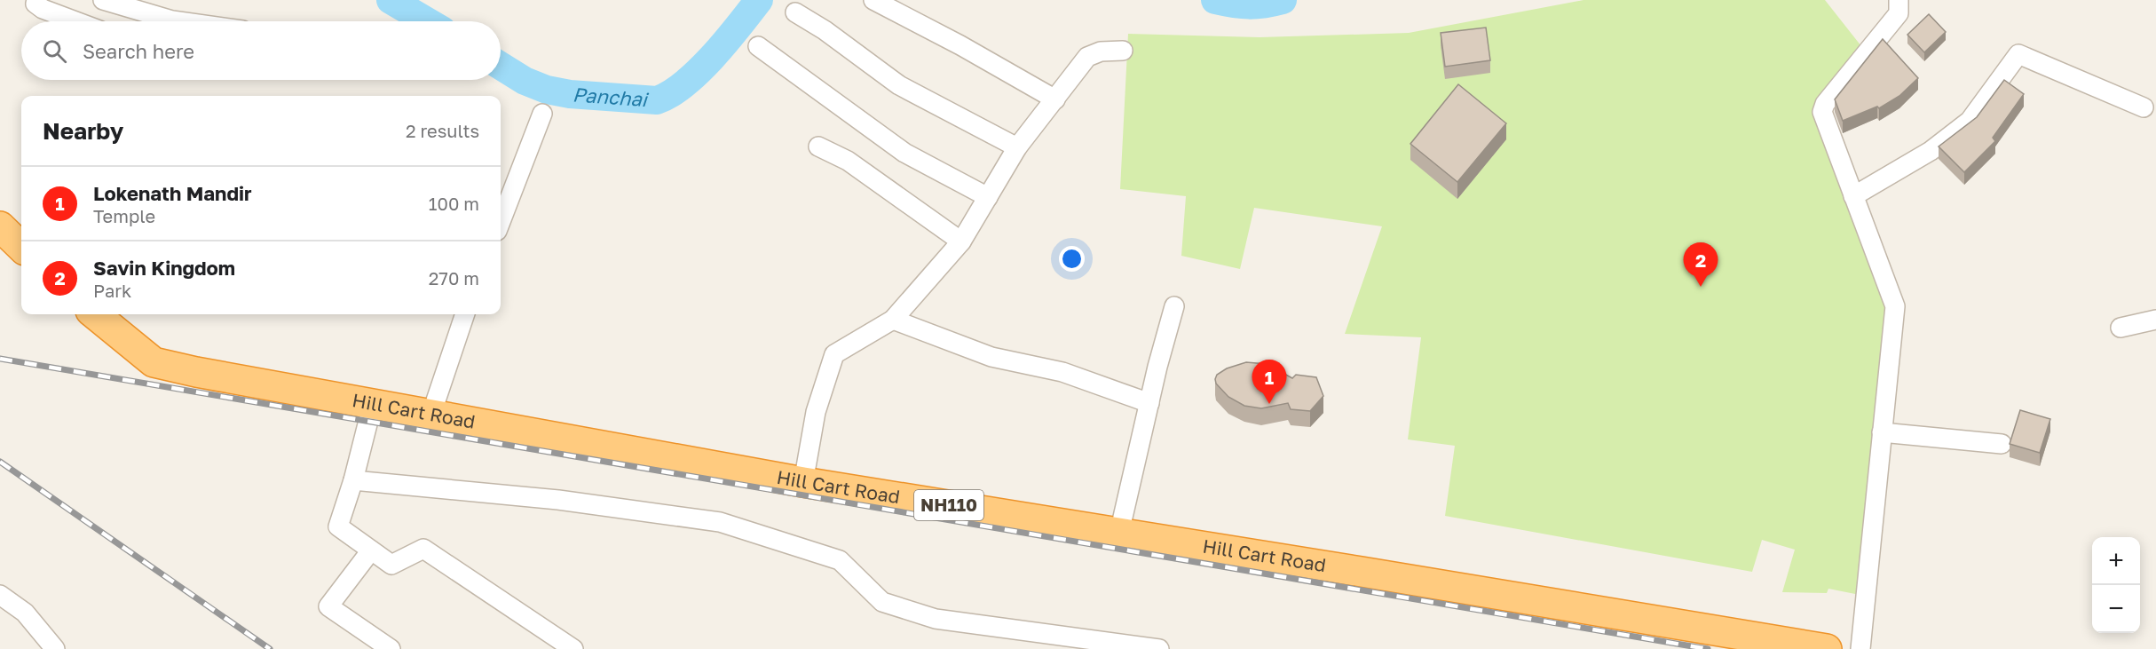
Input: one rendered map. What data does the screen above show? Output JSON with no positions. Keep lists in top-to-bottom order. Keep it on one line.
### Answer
{"streets":{"highway":["Hill Cart Road","NH110"]},"water":["Panchai"],"page":{"search":"Search here","heading":["Nearby","2 results"],"list":[{"mark":"1","name":"Lokenath Mandir","note":"Temple","value":"100 m"},{"mark":"2","name":"Savin Kingdom","note":"Park","value":"270 m"}],"pins":["2","1"],"map_buttons":["+","−"]}}
